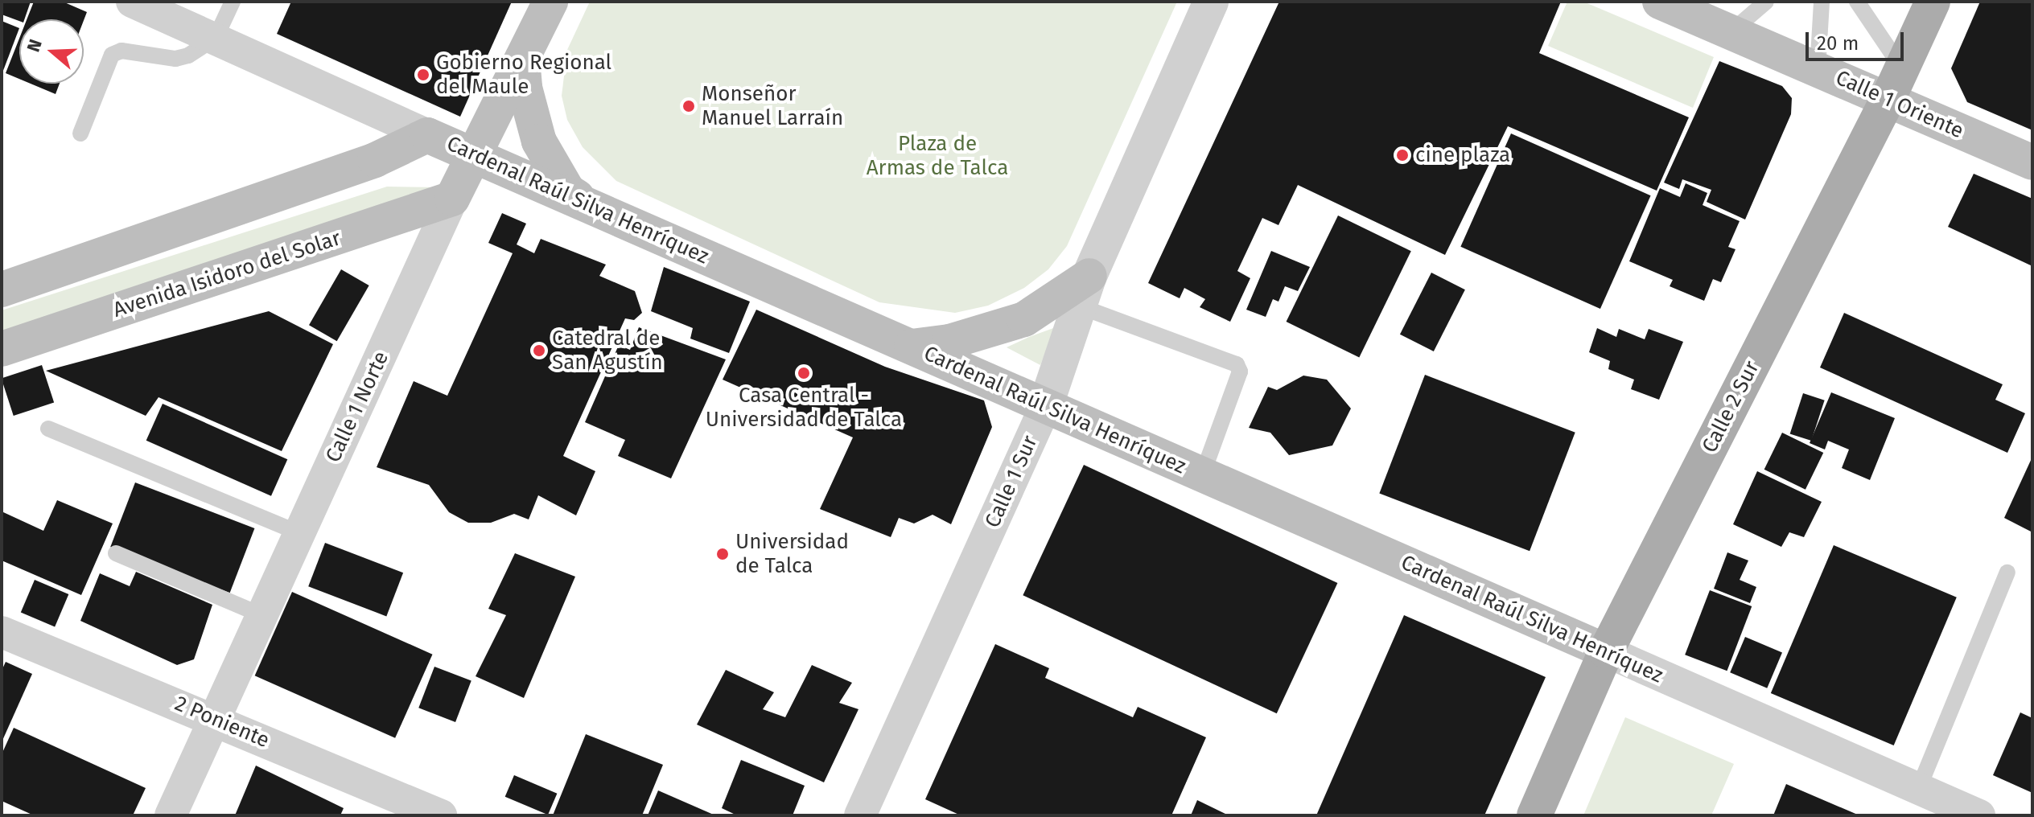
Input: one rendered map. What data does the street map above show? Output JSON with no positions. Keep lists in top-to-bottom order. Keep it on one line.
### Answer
{"streets":{"main road":["Calle 1 Oriente","Cardenal Raúl Silva Henríquez","Avenida Isidoro del Solar","Calle 1 Norte","Calle 2 Sur"],"street":["Calle 1 Sur","2 Poniente"]},"crossings":[["Calle 1 Oriente","Calle 2 Sur"],["Cardenal Raúl Silva Henríquez","Calle 1 Norte"],["Cardenal Raúl Silva Henríquez","Calle 2 Sur"],["Cardenal Raúl Silva Henríquez","Calle 1 Sur"],["Avenida Isidoro del Solar","Calle 1 Norte"],["Calle 1 Norte","2 Poniente"]],"parks":["Plaza de Armas de Talca"],"places":["Gobierno Regional del Maule","Monseñor Manuel Larraín","cine plaza","Catedral de San Agustín","Casa Central - Universidad de Talca","Universidad de Talca"],"scale_bar":"20 m","north":"left"}
